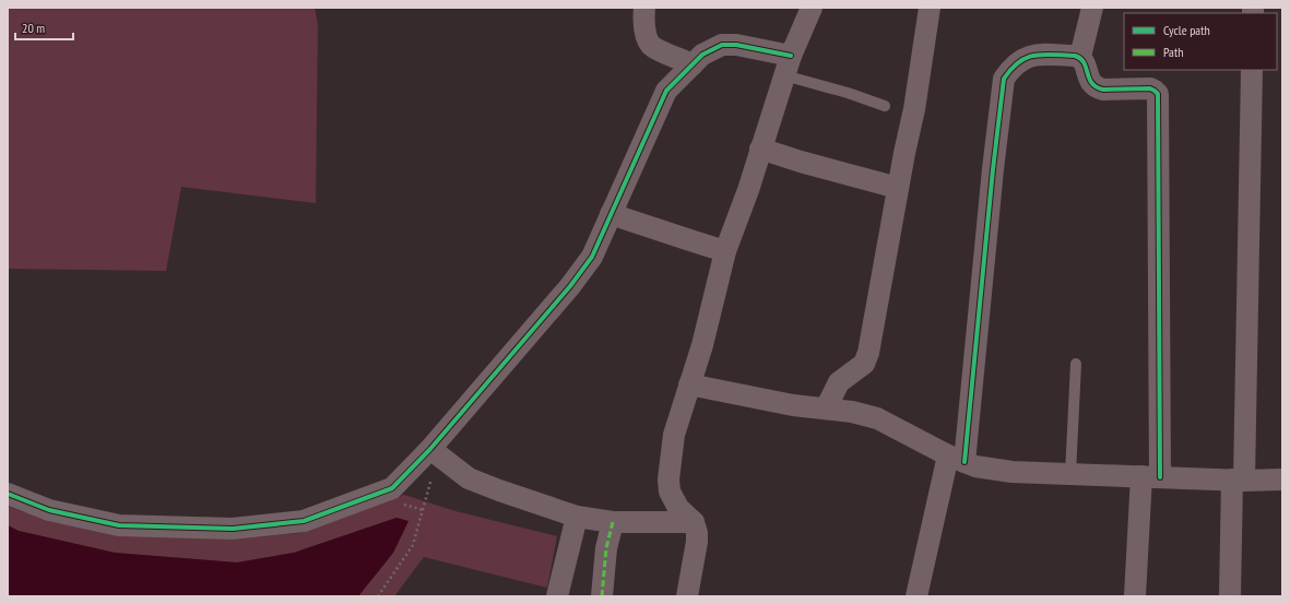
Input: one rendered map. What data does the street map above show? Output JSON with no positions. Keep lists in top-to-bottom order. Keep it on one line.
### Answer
{"legend":["Cycle path","Path"],"scale_bar":"20 m"}
